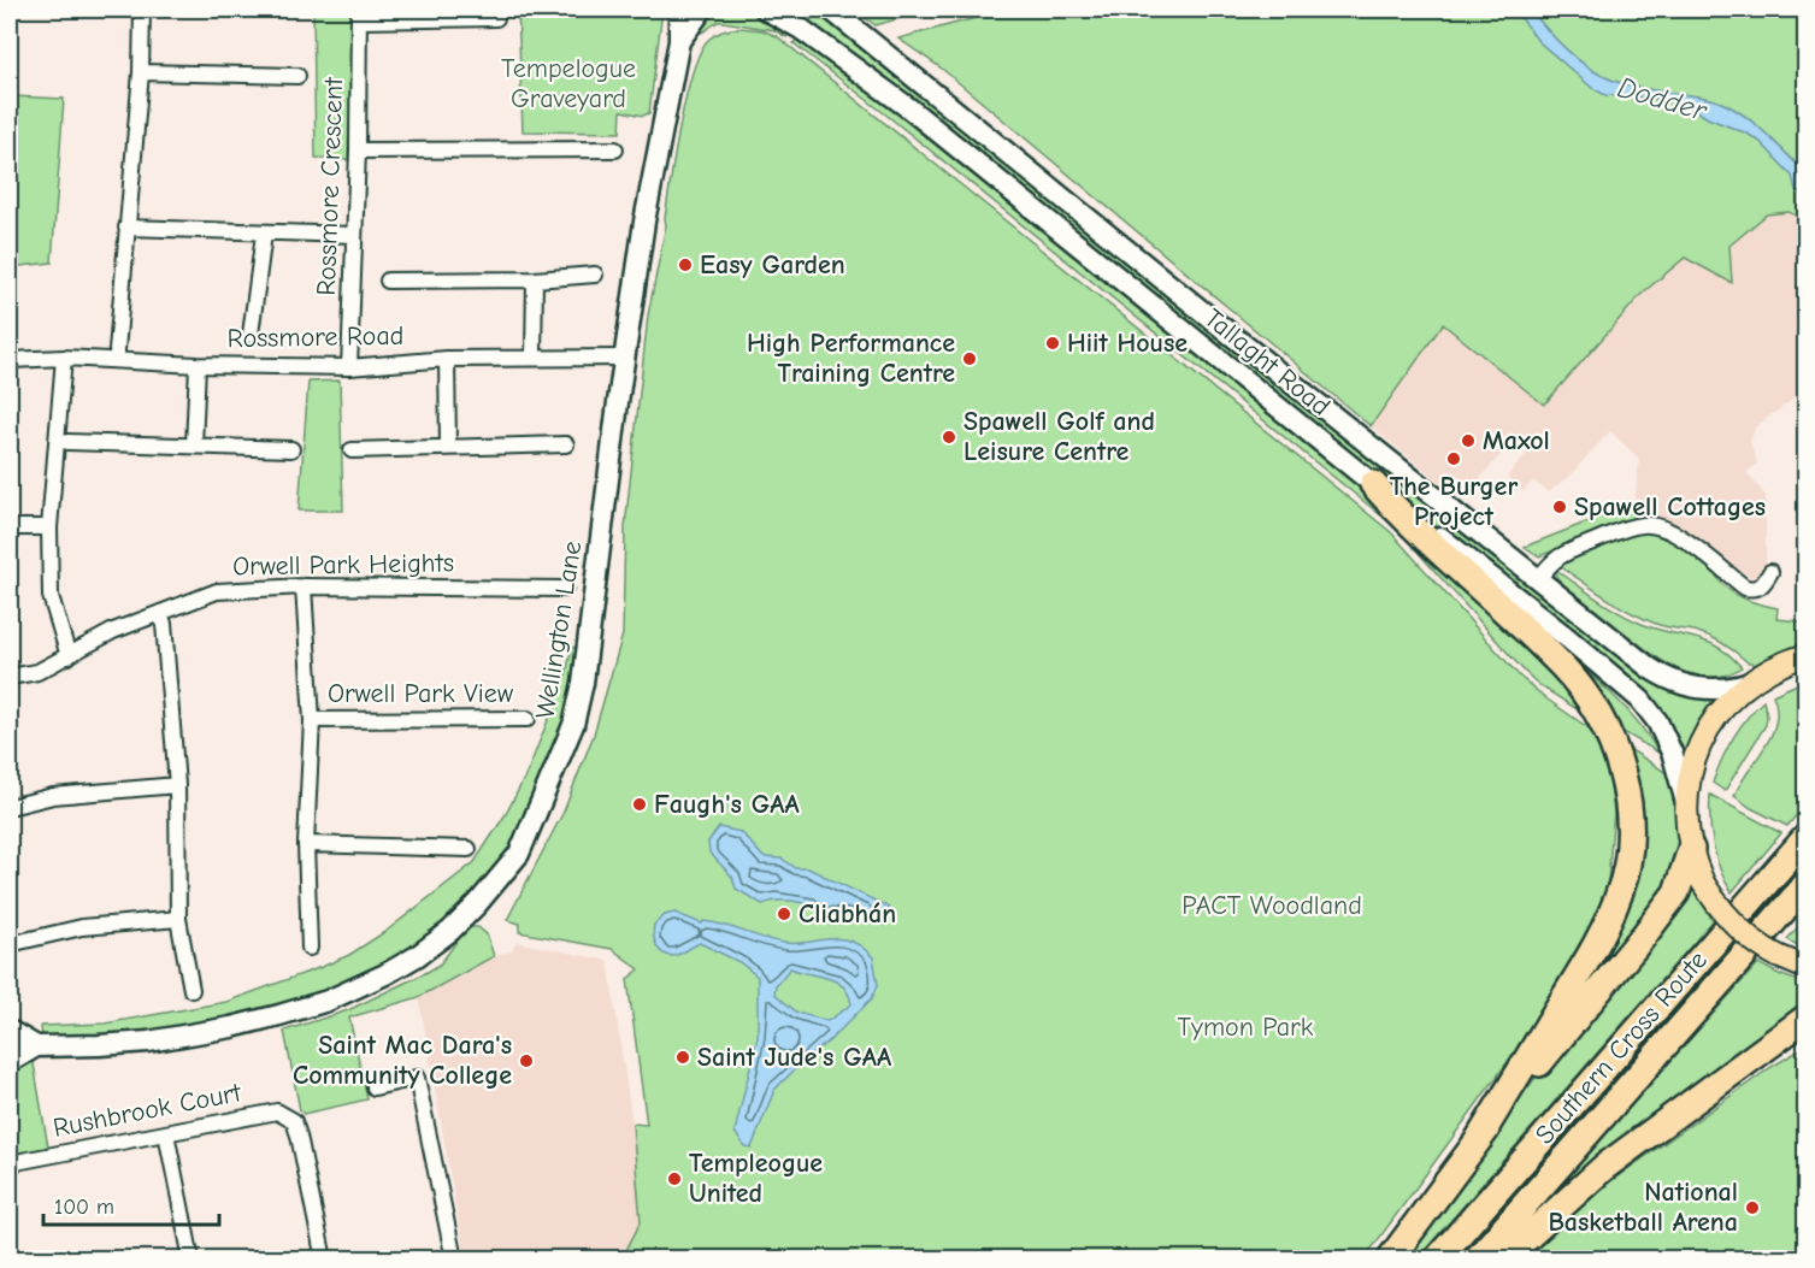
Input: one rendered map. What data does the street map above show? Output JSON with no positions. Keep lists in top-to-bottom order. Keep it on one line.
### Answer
{"streets":{"highway":["Southern Cross Route"],"main road":["Tallaght Road","Wellington Lane"],"street":["Rossmore Crescent","Rossmore Road","Orwell Park Heights","Orwell Park View","Rushbrook Court"]},"crossings":[["Rossmore Crescent","Rossmore Road"],["Rossmore Road","Wellington Lane"],["Orwell Park Heights","Orwell Park View"]],"water":["Dodder"],"parks":["Tempelogue Graveyard","PACT Woodland","Tymon Park"],"places":["Easy Garden","Hiit House","High Performance Training Centre","Spawell Golf and Leisure Centre","Maxol","The Burger Project","Spawell Cottages","Faugh's GAA","Cliabhán","Saint Jude's GAA","Saint Mac Dara's Community College","Templeogue United","National Basketball Arena"],"scale_bar":"100 m"}
